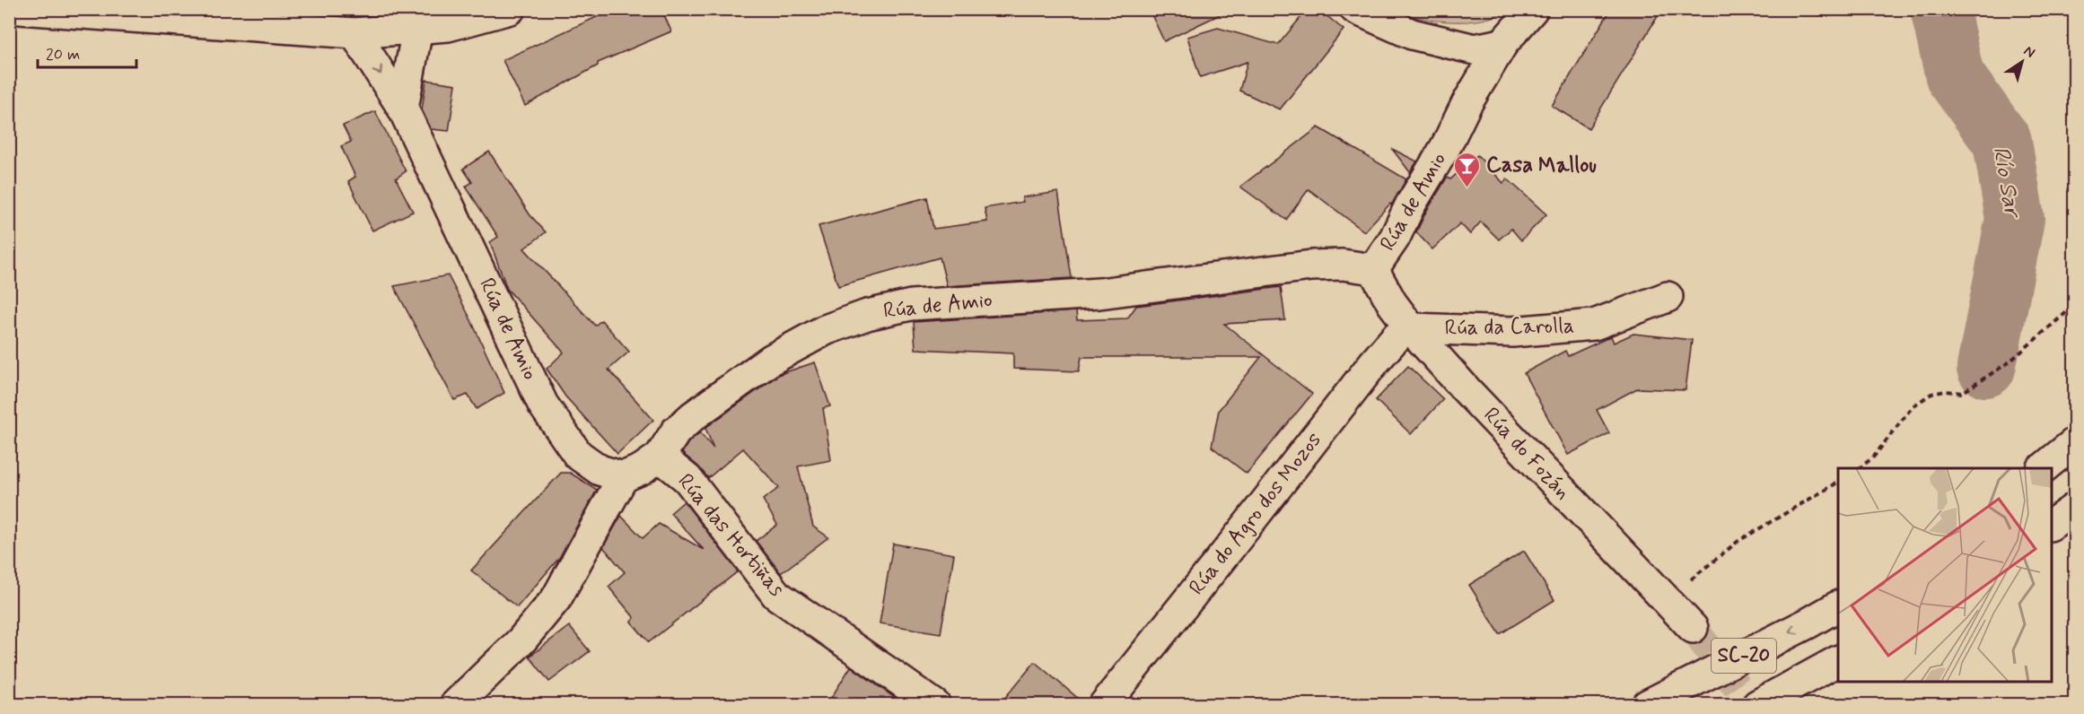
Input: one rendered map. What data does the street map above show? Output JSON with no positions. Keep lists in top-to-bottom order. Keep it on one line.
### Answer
{"streets":{"main road":["Rúa de Amio","Rúa da Carolla","Rúa do Fozán","Rúa do Agro dos Mozos","Rúa das Hortiñas","SC-20"]},"crossings":[["Rúa de Amio","Rúa do Fozán"],["Rúa de Amio","Rúa das Hortiñas"],["Rúa da Carolla","Rúa do Fozán"],["Rúa da Carolla","Rúa do Agro dos Mozos"],["Rúa do Fozán","Rúa do Agro dos Mozos"]],"water":["Río Sar"],"places":{"bar":["Casa Mallou"]},"scale_bar":"20 m","north":"top right"}
